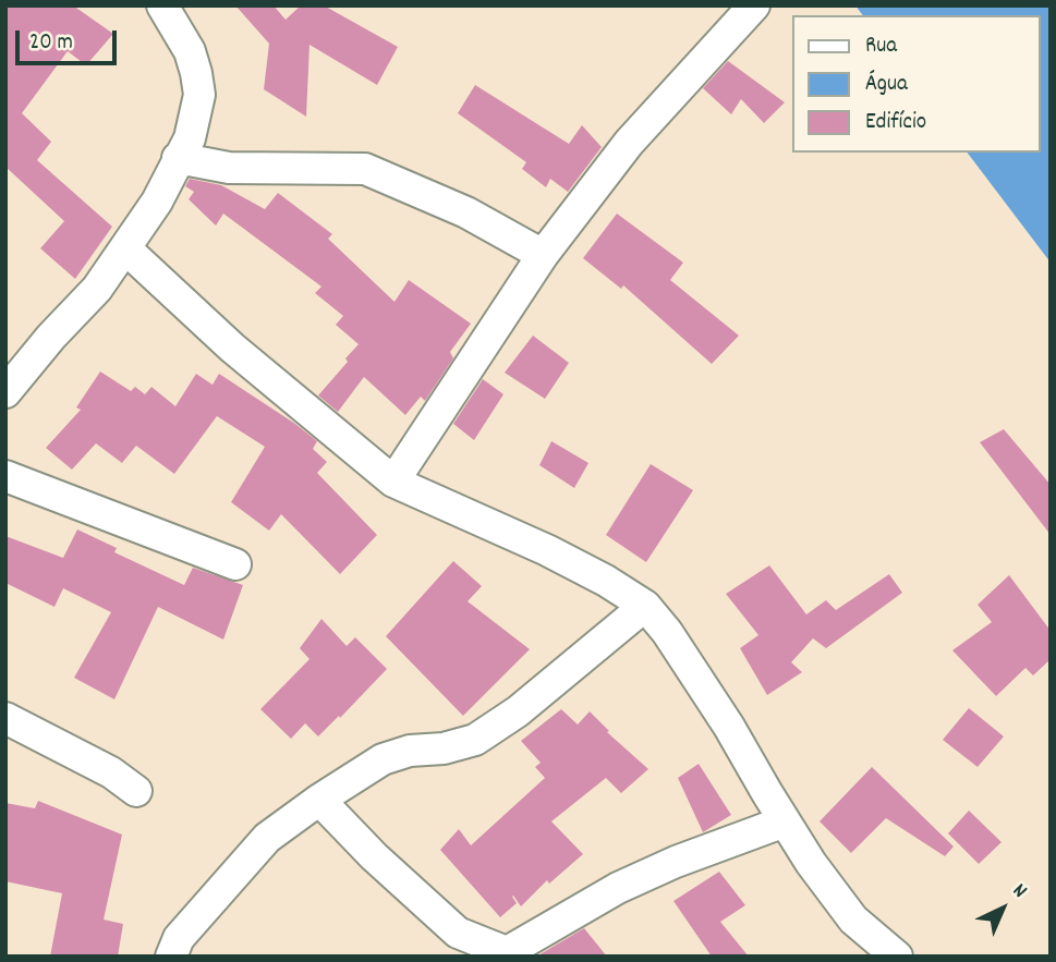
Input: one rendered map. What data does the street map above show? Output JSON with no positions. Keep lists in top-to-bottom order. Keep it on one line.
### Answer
{"legend":["Rua","Água","Edifício"],"scale_bar":"20 m","north":"top right"}
